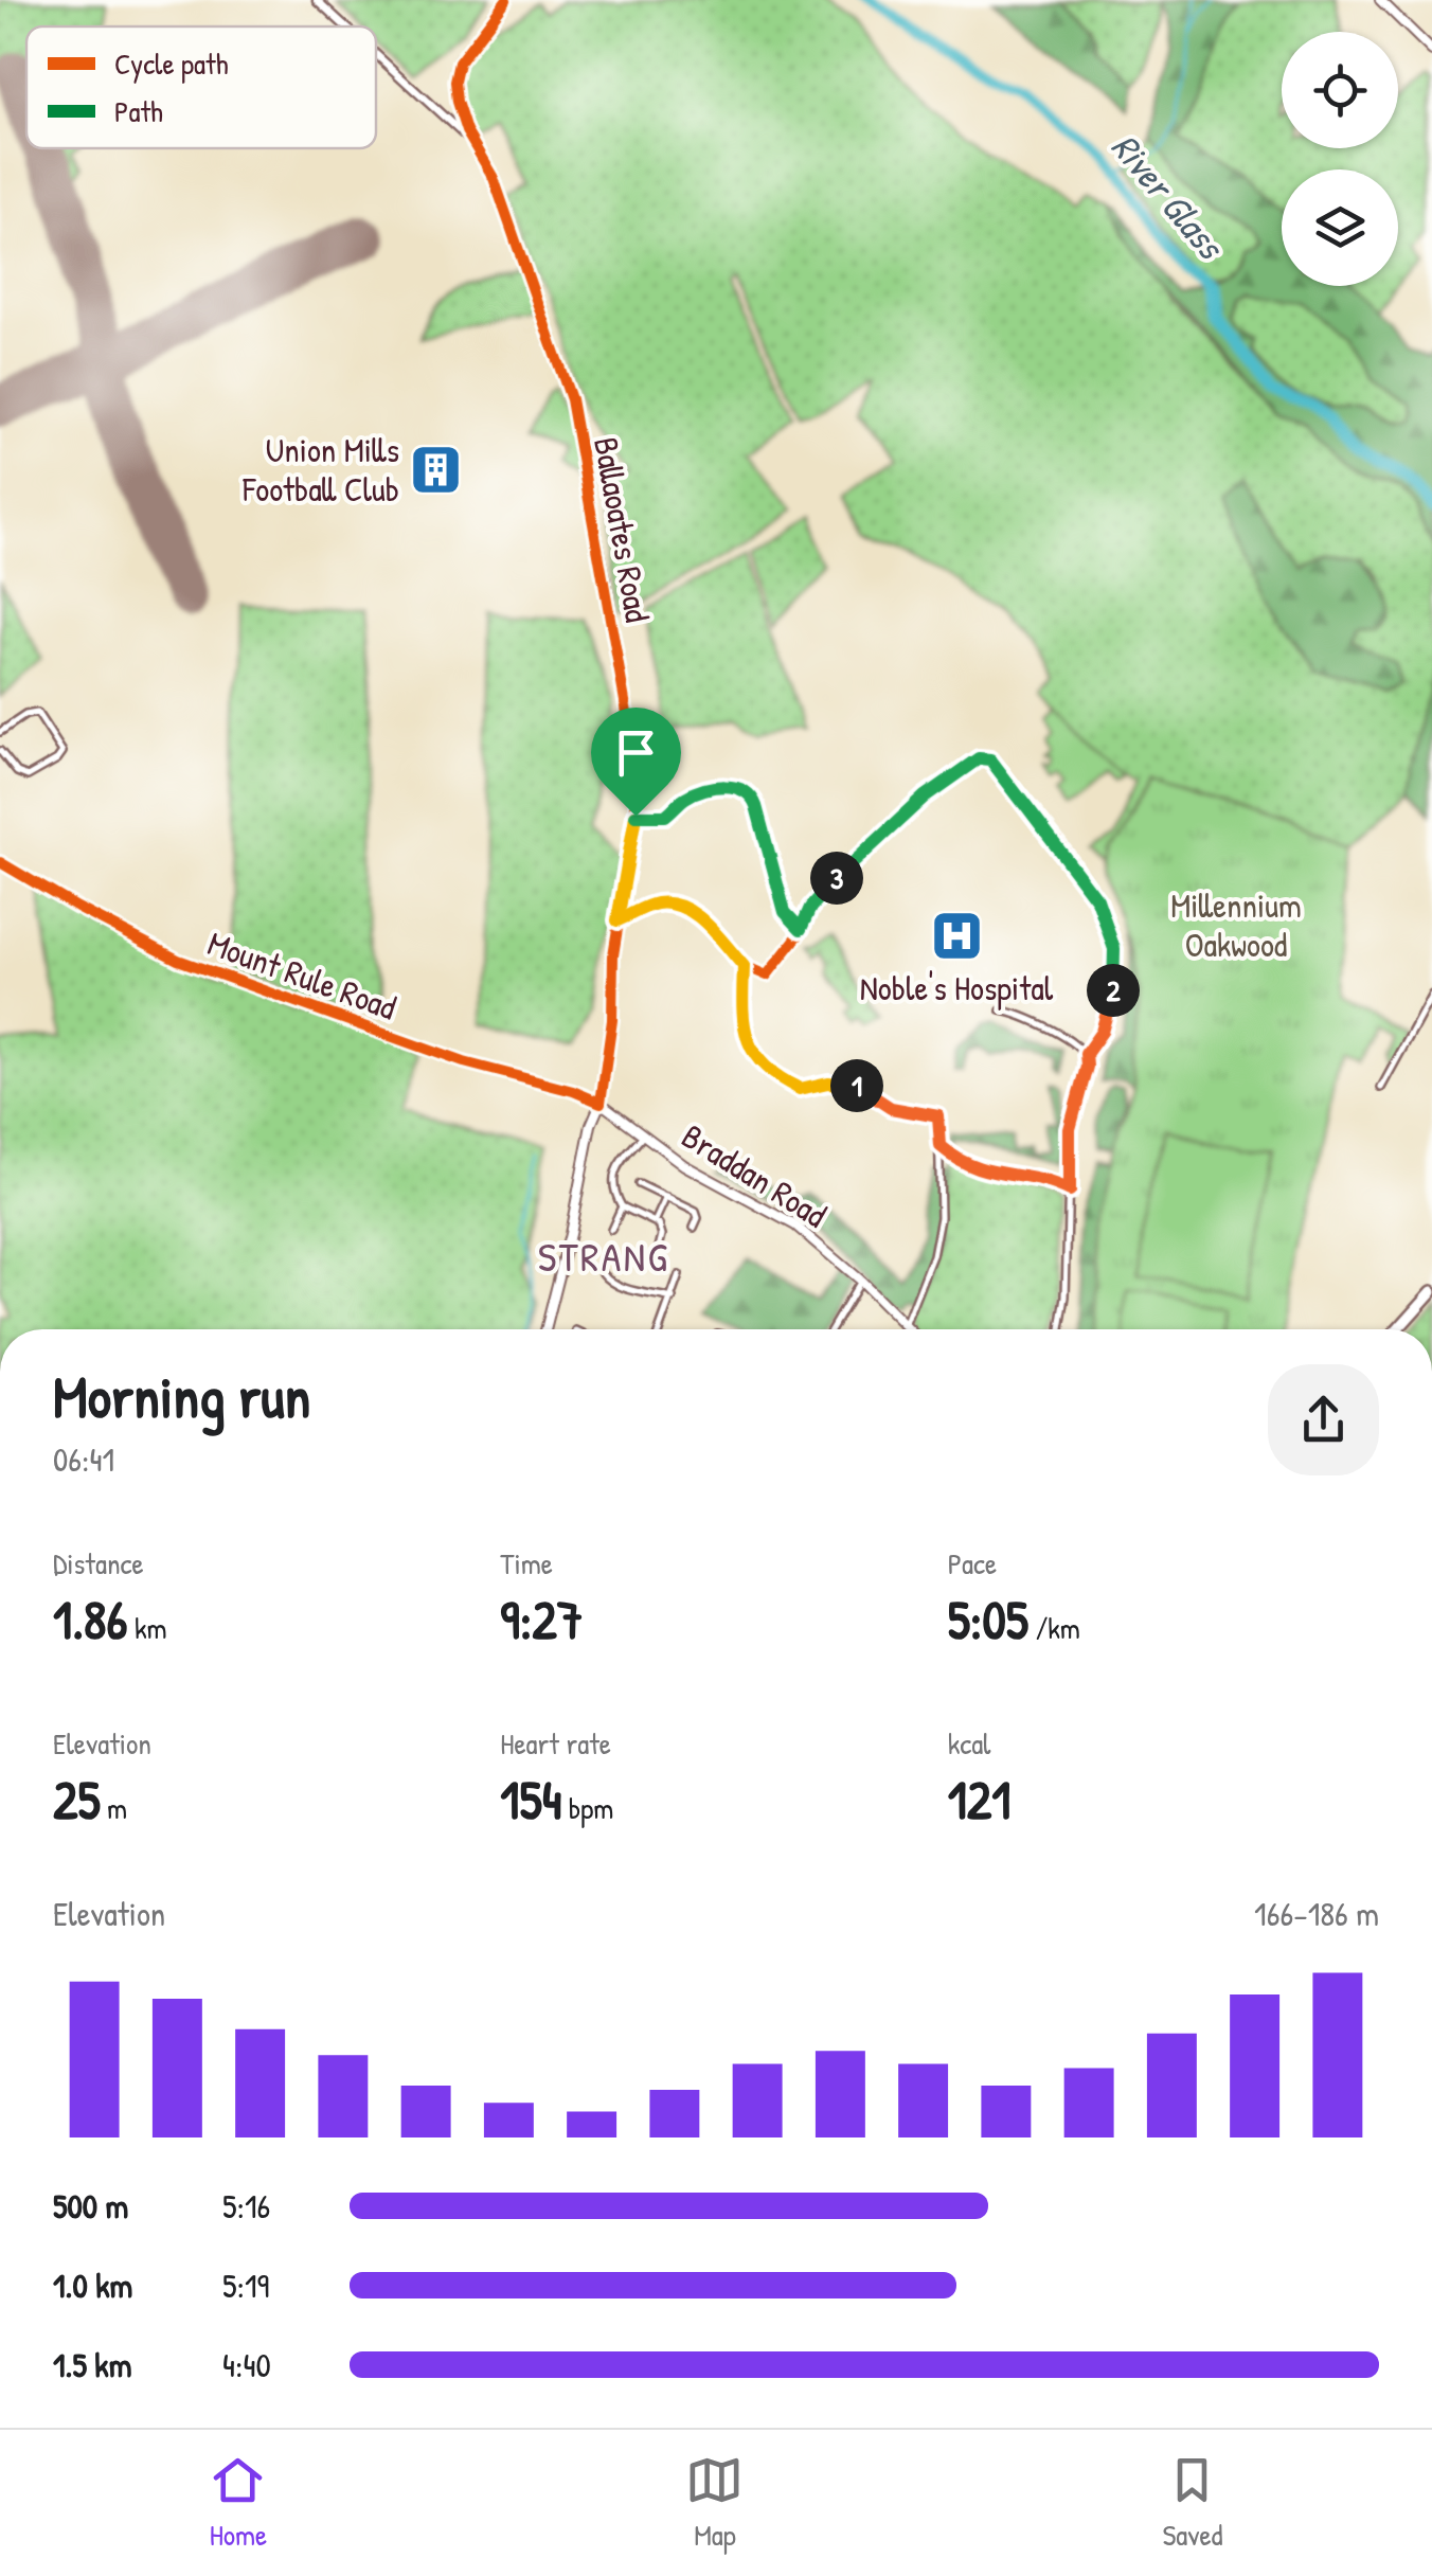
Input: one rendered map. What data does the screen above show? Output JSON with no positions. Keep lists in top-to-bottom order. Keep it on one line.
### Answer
{"streets":{"main road":["Ballaoates Road","Mount Rule Road","Braddan Road"]},"crossings":[["Ballaoates Road","Mount Rule Road"],["Ballaoates Road","Braddan Road"],["Mount Rule Road","Braddan Road"]],"districts":["STRANG"],"water":["River Glass"],"parks":["Millennium Oakwood"],"places":{"building":["Union Mills Football Club"],"hospital":["Noble's Hospital"]},"legend":["Cycle path","Path"],"page":{"pins":["3","2","1"],"heading":["Morning run","06:41"],"stats":[["Distance","1.86 km"],["Time","9:27"],["Pace","5:05 /km"],["Elevation","25 m"],["Heart rate","154 bpm"],["kcal","121"]],"chart":["Elevation","166–186 m"],"list":[{"name":"500 m","note":"5:16"},{"name":"1.0 km","note":"5:19"},{"name":"1.5 km","note":"4:40"}],"tabs":["Home","Map","Saved"]}}
